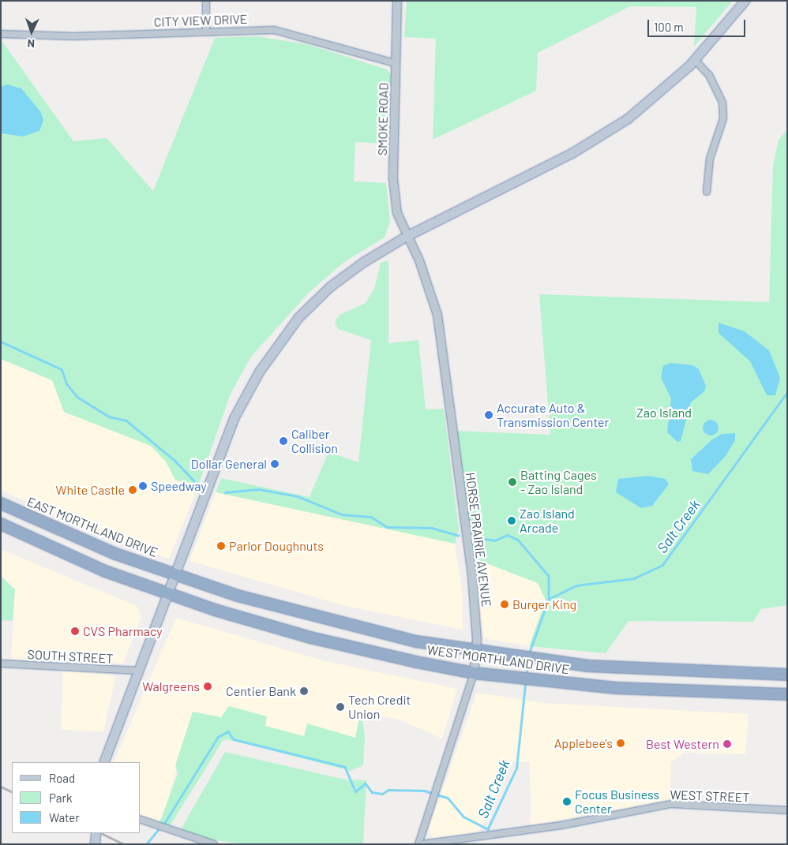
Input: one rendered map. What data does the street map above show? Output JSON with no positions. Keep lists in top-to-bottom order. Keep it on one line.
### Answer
{"streets":{"highway":["EAST MORTHLAND DRIVE","WEST MORTHLAND DRIVE"],"street":["CITY VIEW DRIVE","SMOKE ROAD","HORSE PRAIRIE AVENUE","SOUTH STREET","WEST STREET"]},"crossings":[["CITY VIEW DRIVE","SMOKE ROAD"],["SMOKE ROAD","HORSE PRAIRIE AVENUE"],["EAST MORTHLAND DRIVE","WEST MORTHLAND DRIVE"],["HORSE PRAIRIE AVENUE","WEST MORTHLAND DRIVE"]],"water":["Salt Creek"],"parks":["Zao Island"],"places":["Accurate Auto & Transmission Center","Caliber Collision","Dollar General","Batting Cages - Zao Island","Speedway","White Castle","Zao Island Arcade","Parlor Doughnuts","Burger King","CVS Pharmacy","Walgreens","Centier Bank","Tech Credit Union","Applebee's","Best Western","Focus Business Center"],"legend":["Road","Park","Water"],"scale_bar":"100 m","north":"bottom"}
